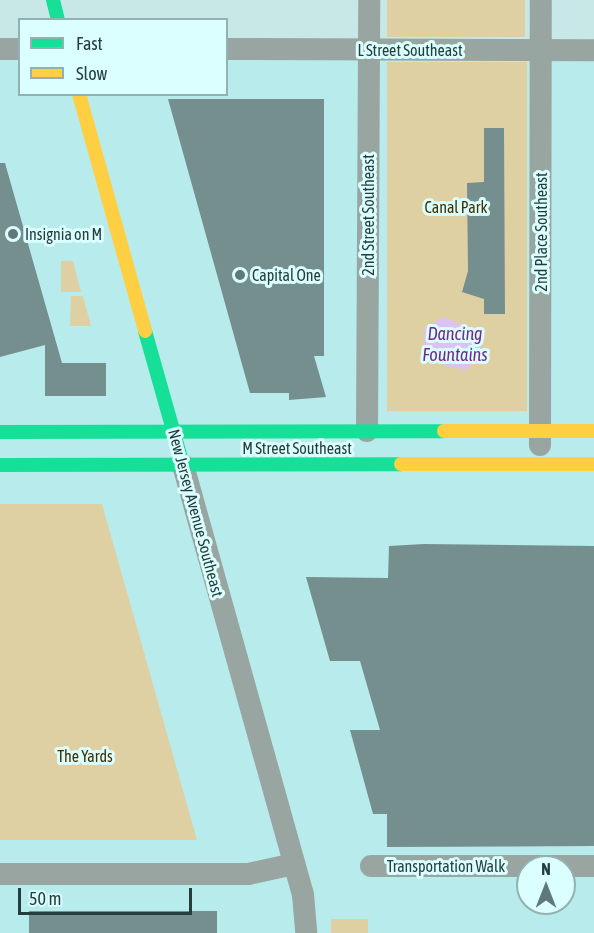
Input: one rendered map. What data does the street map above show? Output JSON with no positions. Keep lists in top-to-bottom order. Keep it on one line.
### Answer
{"streets":{"main road":["M Street Southeast","New Jersey Avenue Southeast"],"street":["L Street Southeast","2nd Street Southeast","2nd Place Southeast","Transportation Walk"]},"crossings":[["L Street Southeast","2nd Street Southeast"],["L Street Southeast","2nd Place Southeast"],["2nd Street Southeast","M Street Southeast"],["2nd Place Southeast","M Street Southeast"],["M Street Southeast","New Jersey Avenue Southeast"]],"water":["Dancing Fountains"],"parks":["Canal Park","The Yards"],"places":["Insignia on M","Capital One"],"legend":["Fast","Slow"],"scale_bar":"50 m","north":"top"}
